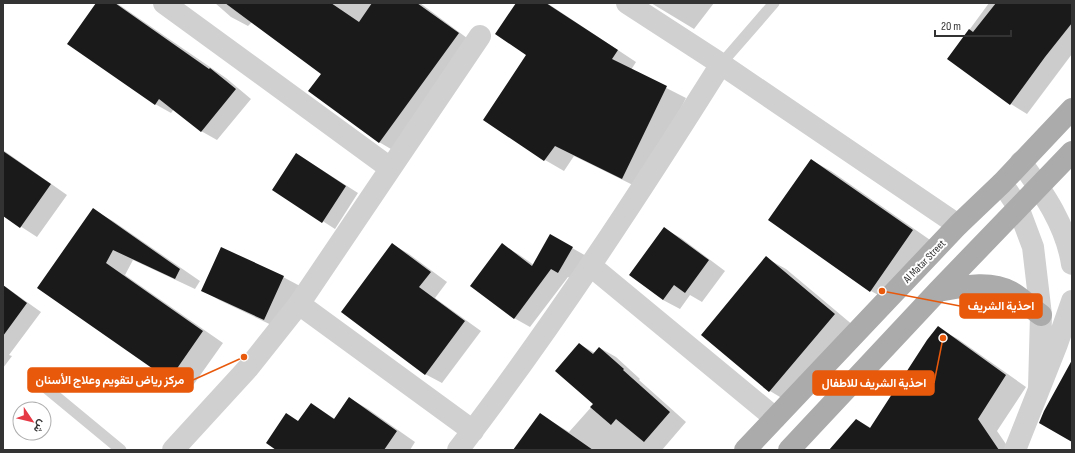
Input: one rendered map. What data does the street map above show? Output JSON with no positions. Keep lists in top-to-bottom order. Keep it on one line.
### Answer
{"streets":{"main road":["Al Matar Street"]},"places":["احذية الشريف","احذية الشريف للاطفال","مركز رياض لتقويم وعلاج الأسنان"],"scale_bar":"20 m","north":"bottom right"}
